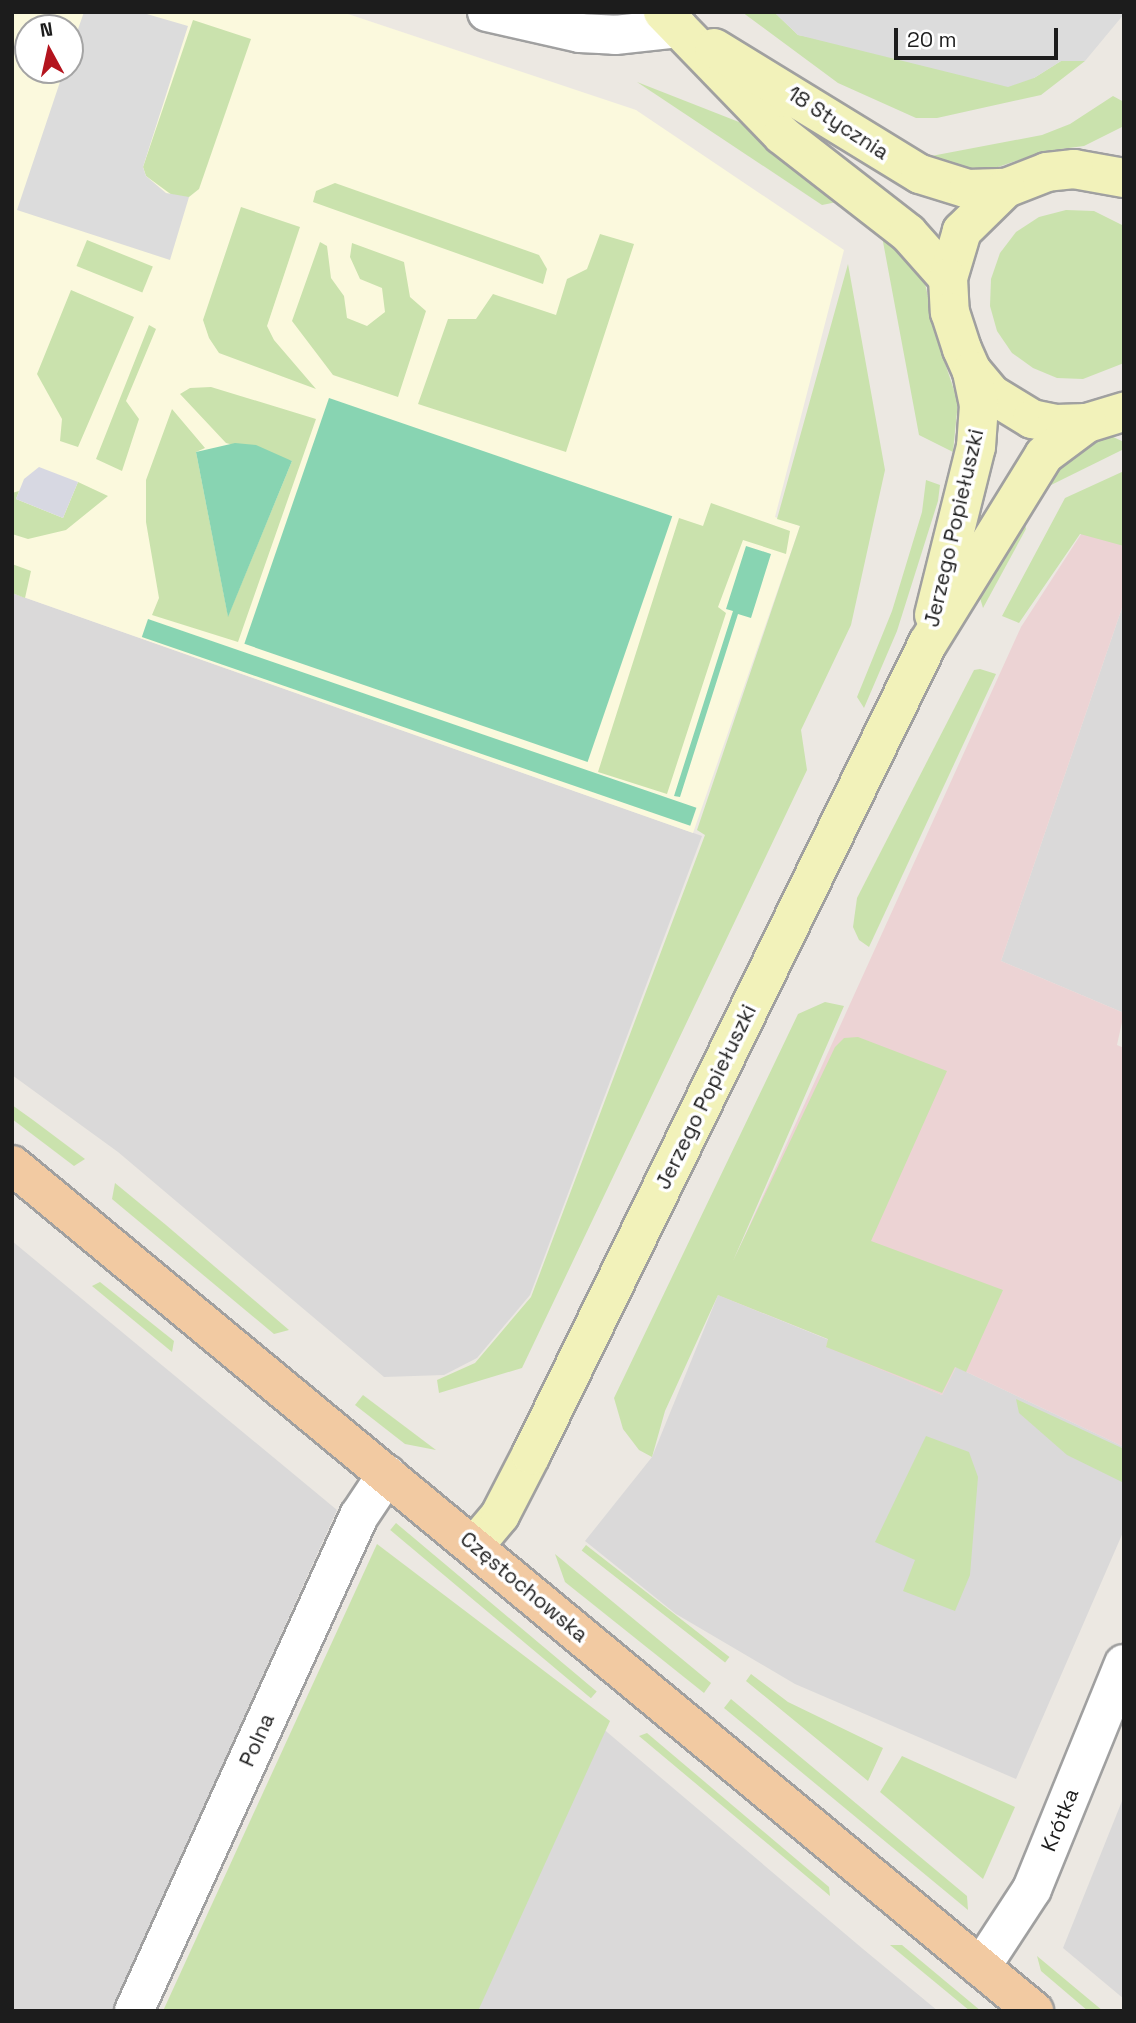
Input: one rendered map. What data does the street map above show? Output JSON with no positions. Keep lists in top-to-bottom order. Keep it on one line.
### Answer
{"streets":{"main road":["18 Stycznia","Jerzego Popiełuszki","Częstochowska"],"street":["Polna","Krótka"]},"crossings":[["Jerzego Popiełuszki","Częstochowska"],["Częstochowska","Polna"],["Częstochowska","Krótka"]],"scale_bar":"20 m","north":"top"}
